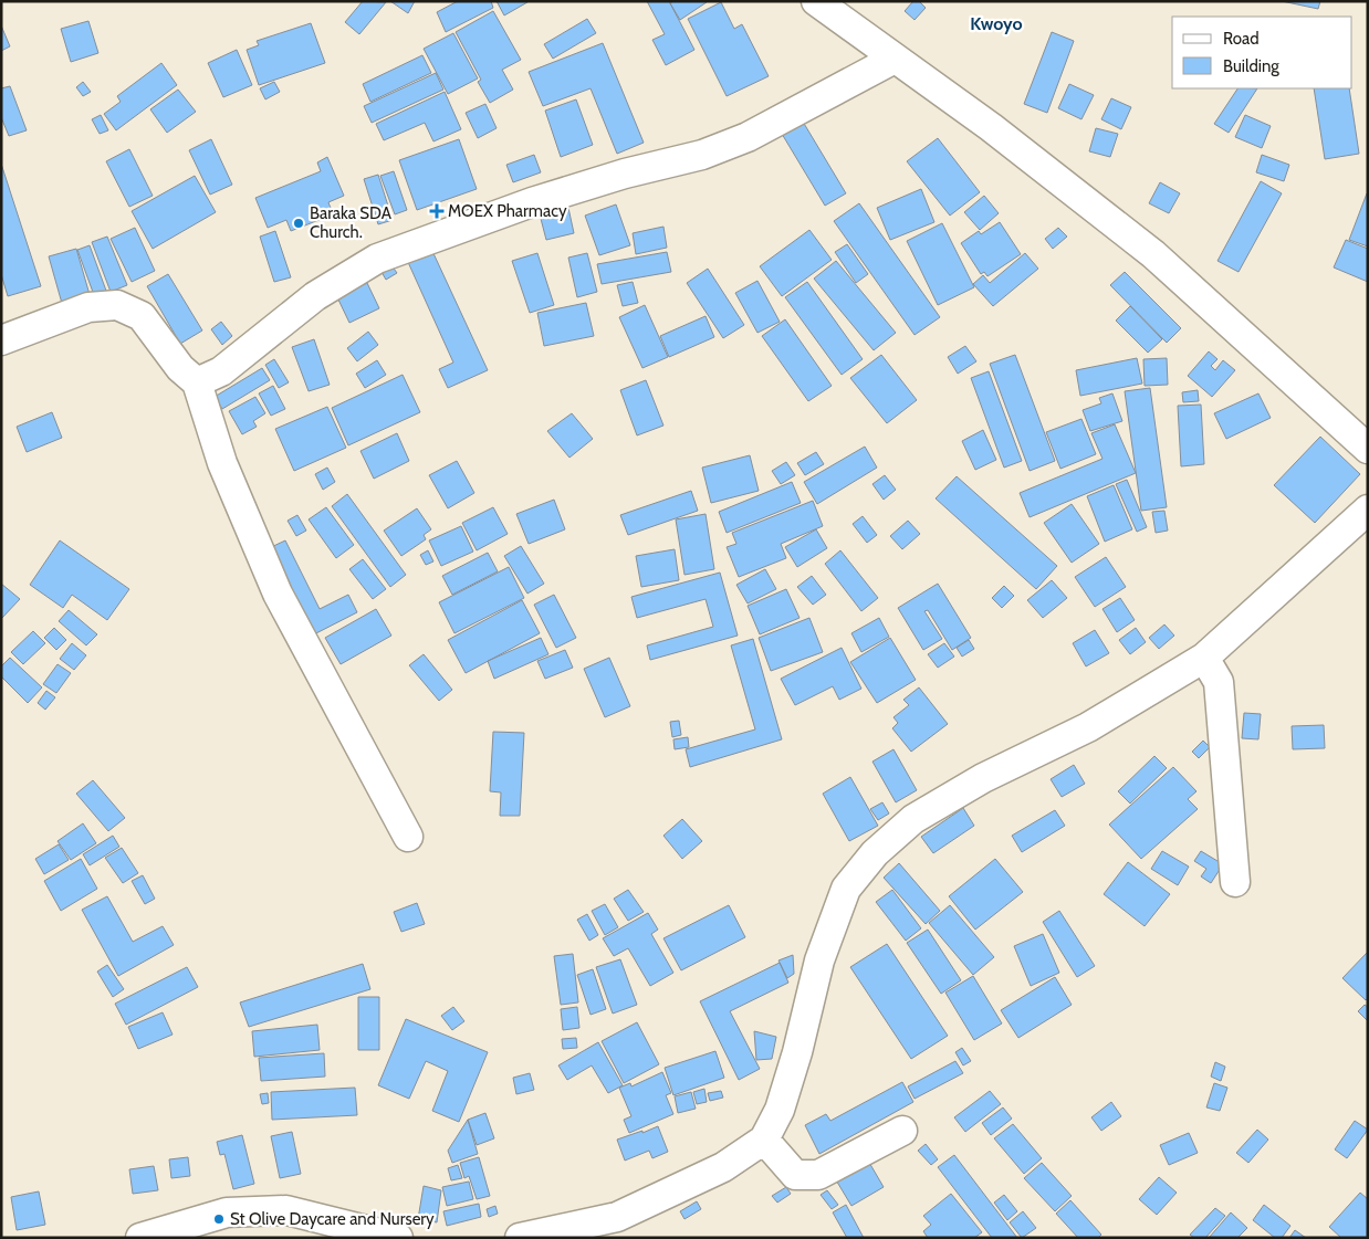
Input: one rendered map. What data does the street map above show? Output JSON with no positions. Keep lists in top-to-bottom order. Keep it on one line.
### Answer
{"districts":["Kwoyo"],"places":{"health":["MOEX Pharmacy"],"other":["Baraka SDA Church.","St Olive Daycare and Nursery"]},"legend":["Road","Building"]}
